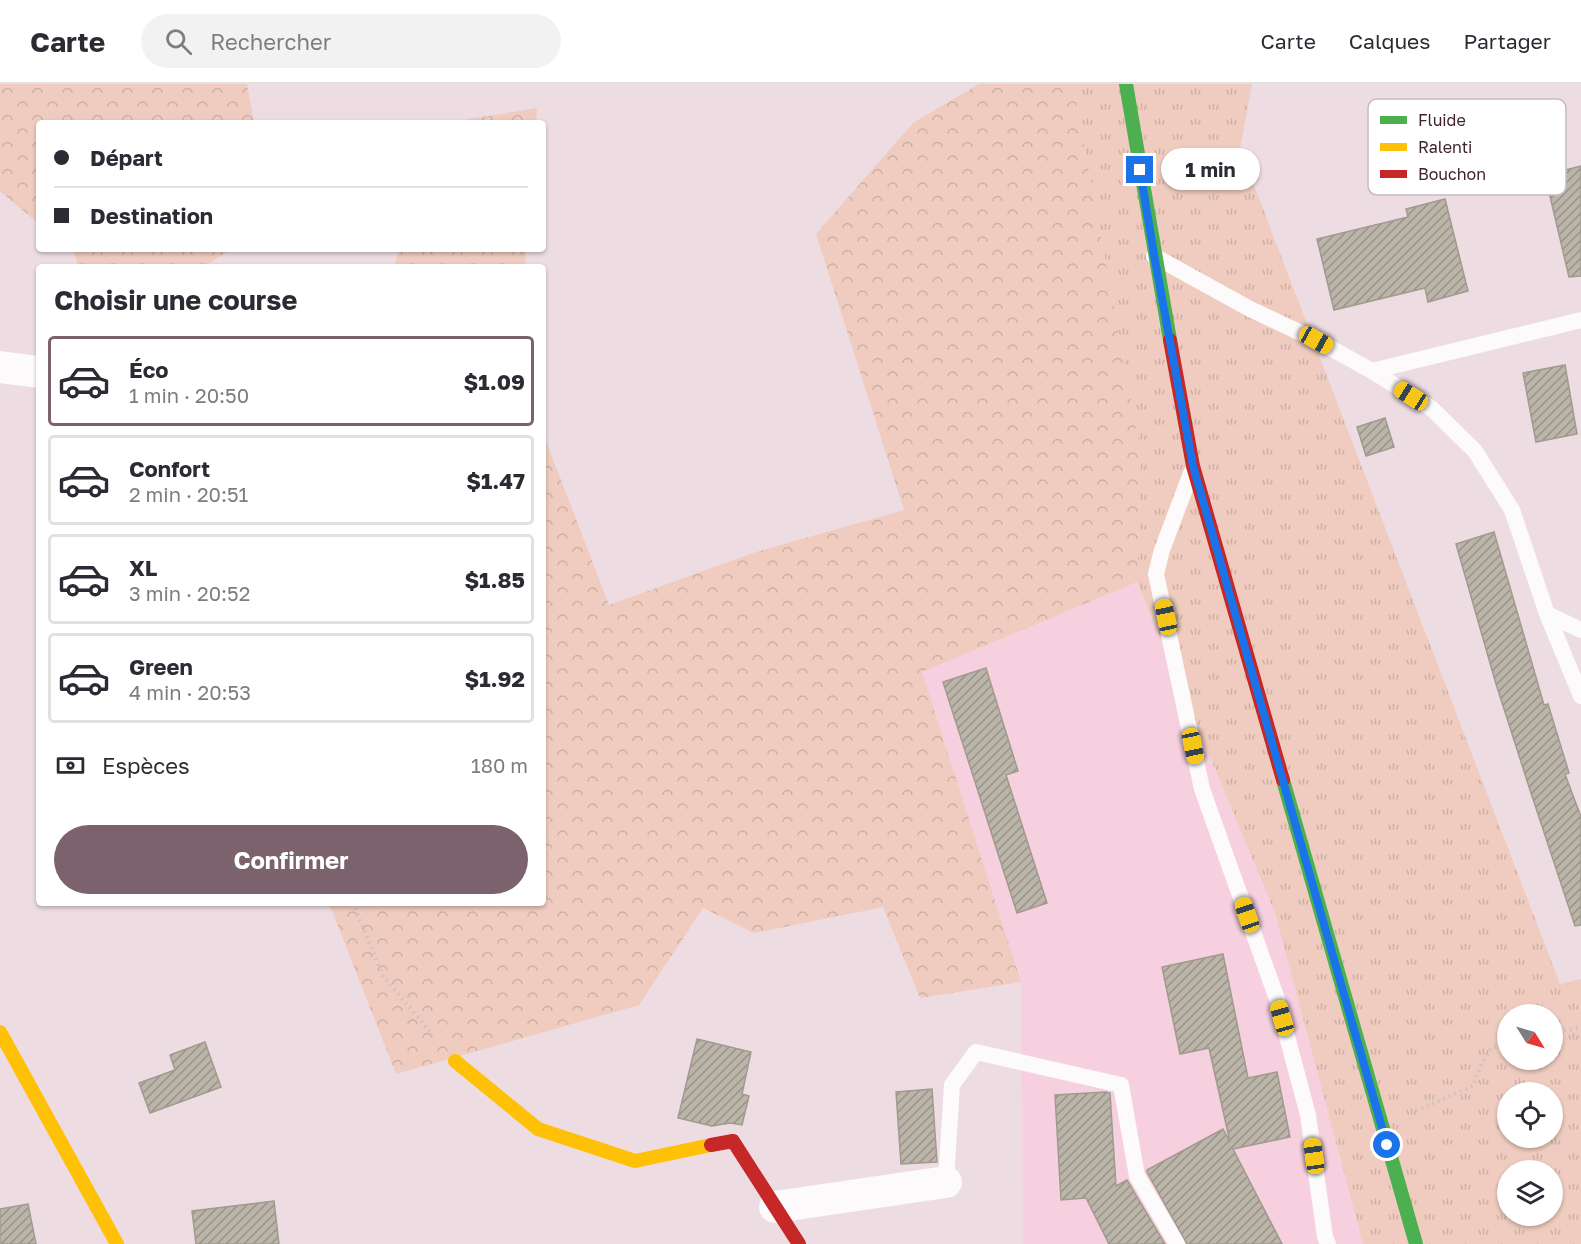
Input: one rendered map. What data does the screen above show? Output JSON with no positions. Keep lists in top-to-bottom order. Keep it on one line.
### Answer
{"legend":["Fluide","Ralenti","Bouchon"],"north":"bottom right","page":{"header":"Carte","search":"Rechercher","nav":["Carte","Calques","Partager"],"banner":["Départ","Destination"],"bubble":"1 min","heading":"Choisir une course","list":[{"name":"Éco","note":"1 min · 20:50","value":"$1.09"},{"name":"Confort","note":"2 min · 20:51","value":"$1.47"},{"name":"XL","note":"3 min · 20:52","value":"$1.85"},{"name":"Green","note":"4 min · 20:53","value":"$1.92"}],"pay":["Espèces","180 m"],"buttons":"Confirmer"}}
